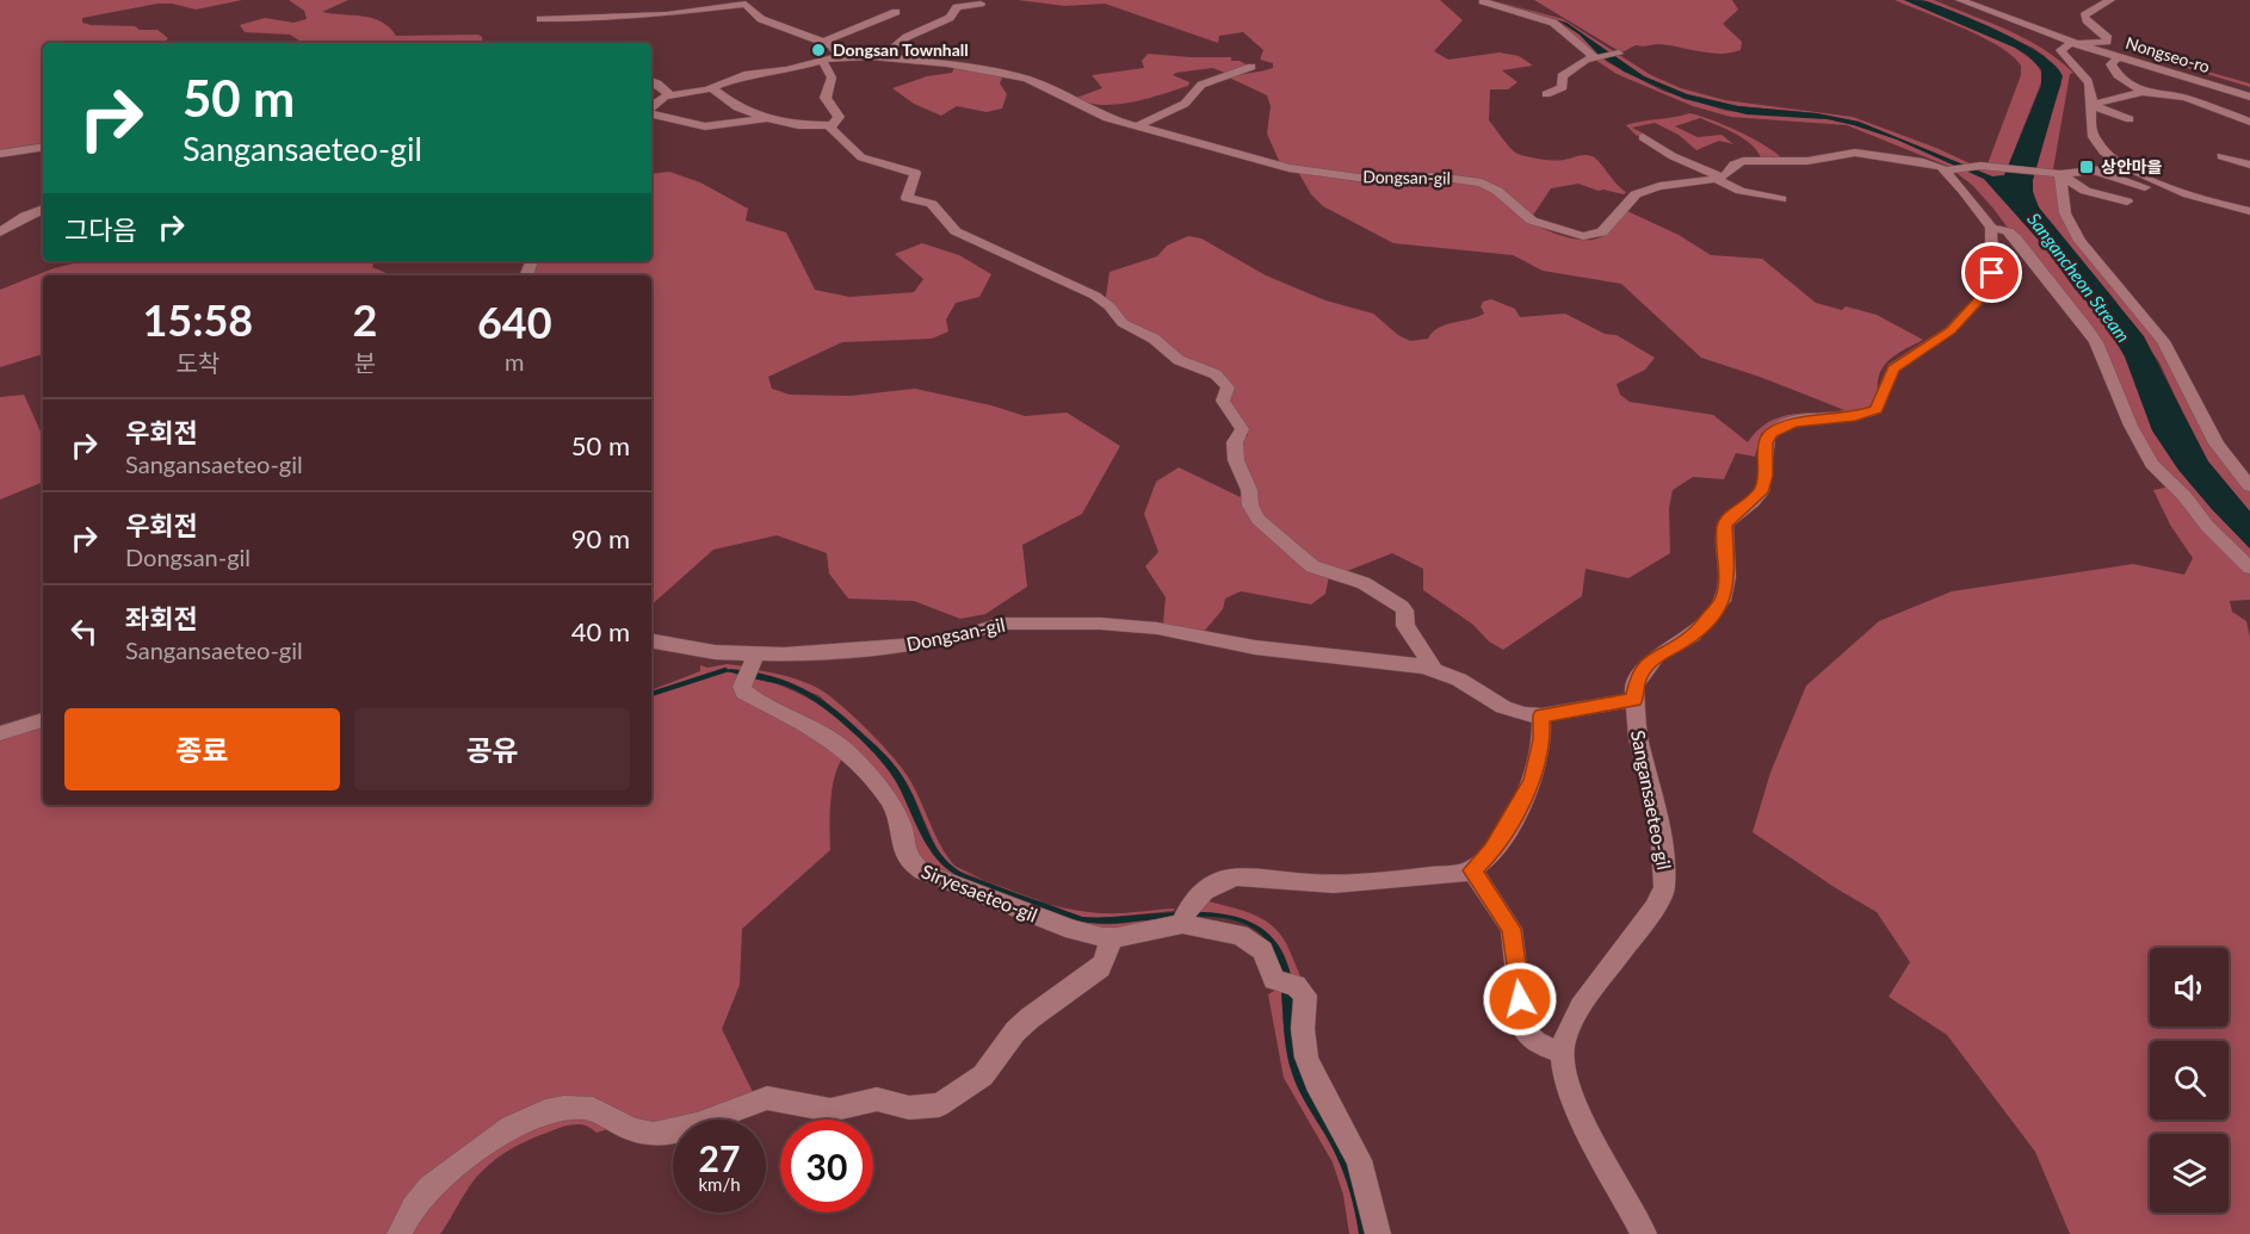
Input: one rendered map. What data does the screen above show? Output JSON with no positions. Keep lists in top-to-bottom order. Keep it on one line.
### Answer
{"streets":{"street":["Nongseo-ro","Dongsan-gil","Sangansaeteo-gil","Siryesaeteo-gil"]},"crossings":[["Dongsan-gil","Sangansaeteo-gil"],["Dongsan-gil","Siryesaeteo-gil"]],"water":["Sangancheon Stream"],"places":{"other":["Dongsan Townhall"],"transit":["상안마을"]},"page":{"turn":["50 m","Sangansaeteo-gil"],"then":"그다음","eta":["15:58","도착","2","분","640","m"],"list":[{"name":"우회전","note":"Sangansaeteo-gil","value":"50 m"},{"name":"우회전","note":"Dongsan-gil","value":"90 m"},{"name":"좌회전","note":"Sangansaeteo-gil","value":"40 m"}],"buttons":["종료","공유"],"speed":"27 km/h","limit":"30"}}
